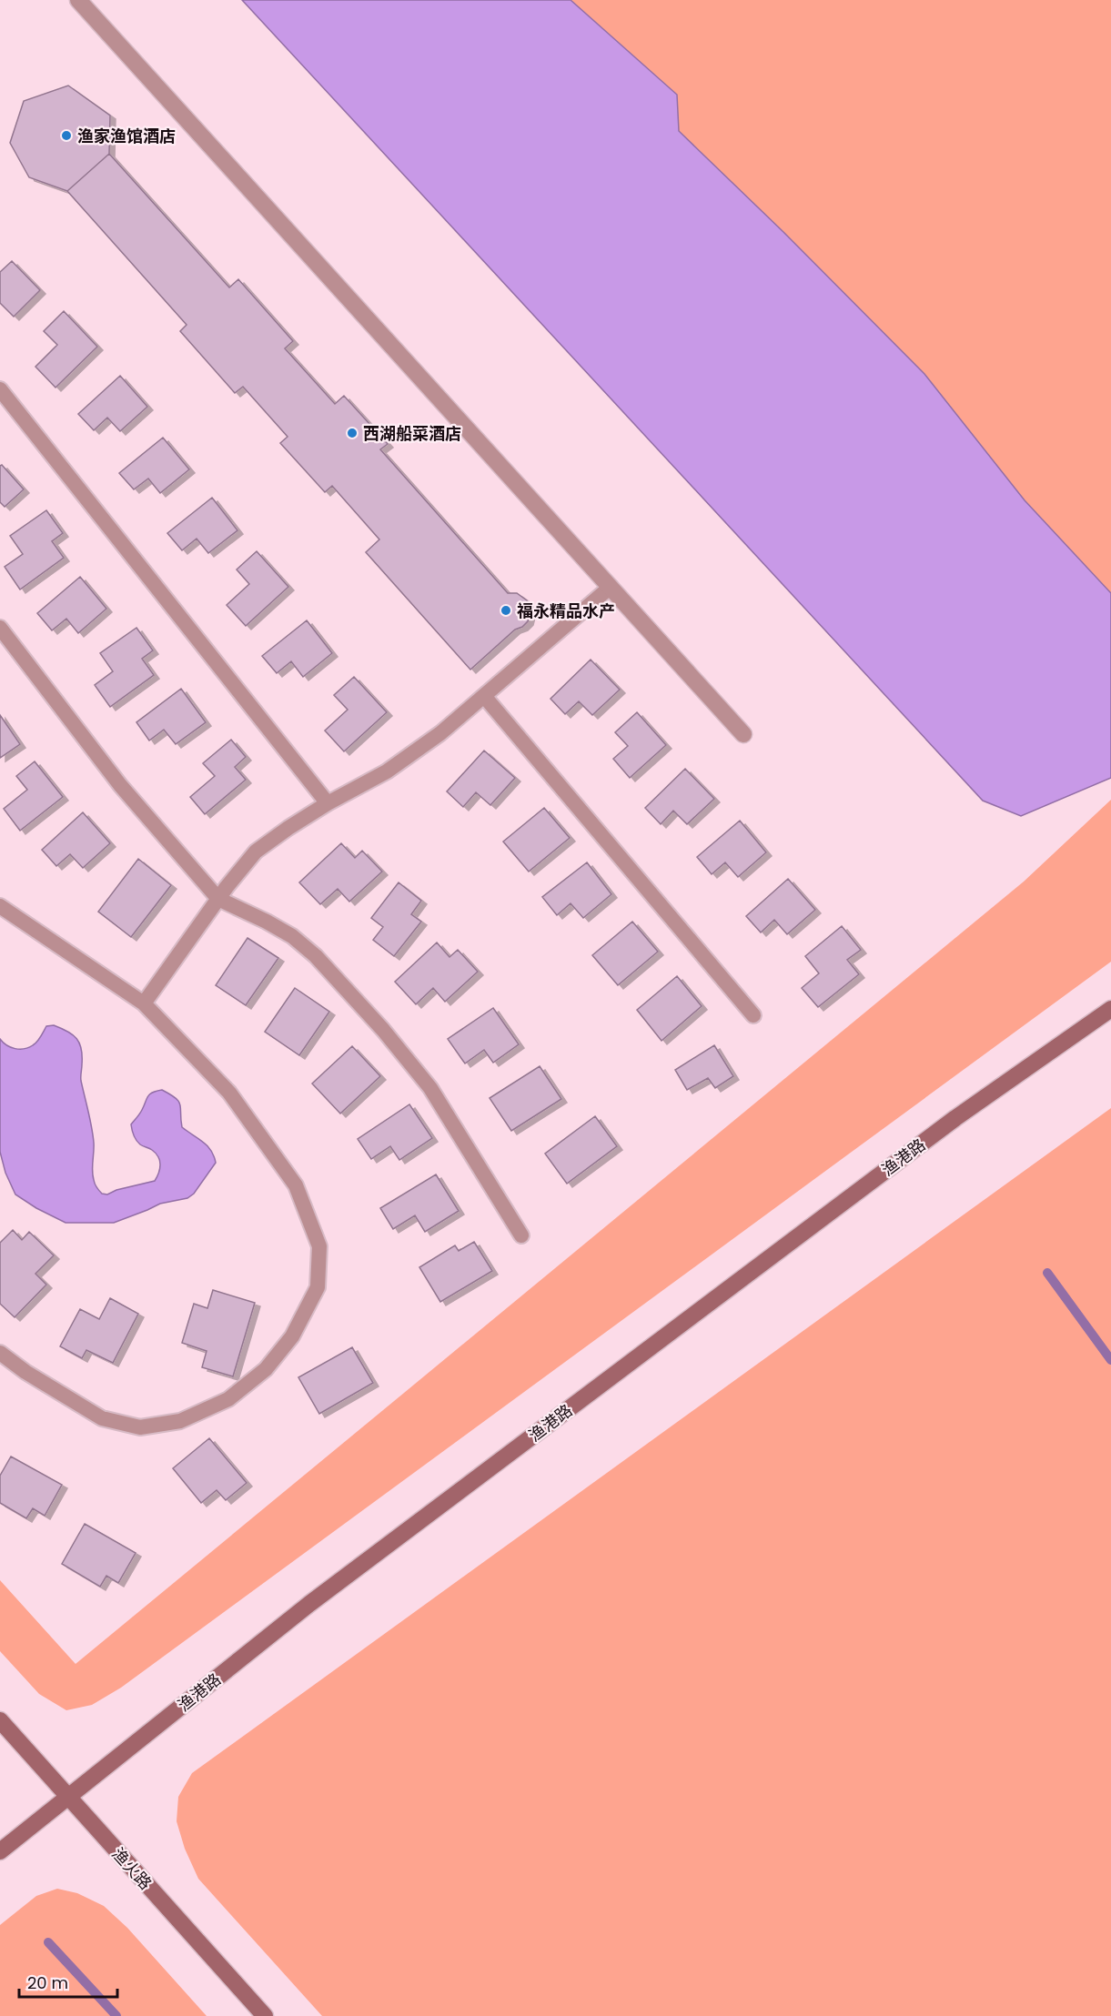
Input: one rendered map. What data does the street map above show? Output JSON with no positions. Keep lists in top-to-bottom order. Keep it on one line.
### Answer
{"streets":{"street":["渔港路","渔火路"]},"crossings":[["渔港路","渔火路"]],"places":["渔家渔馆酒店","西湖船菜酒店","福永精品水产"],"scale_bar":"20 m"}
